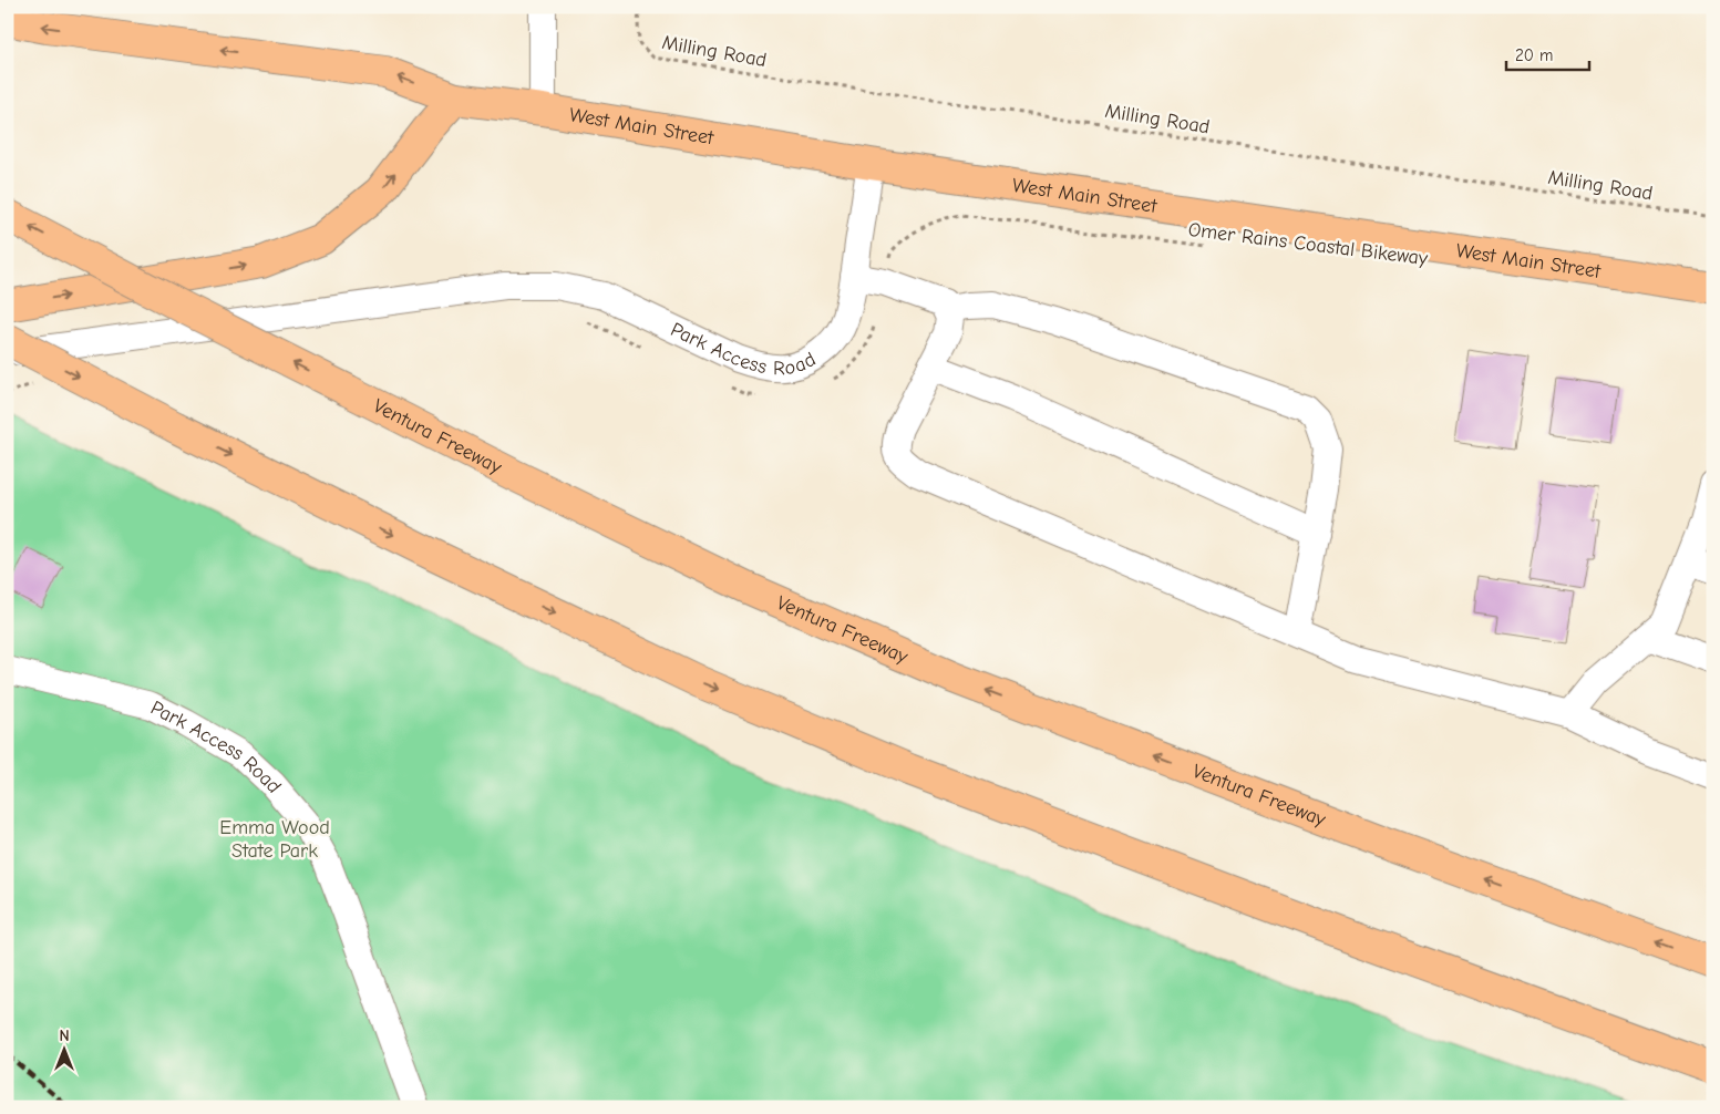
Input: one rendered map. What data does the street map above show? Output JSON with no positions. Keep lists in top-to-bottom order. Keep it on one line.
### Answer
{"streets":{"main road":["West Main Street","Ventura Freeway"],"street":["Park Access Road"],"path":["Milling Road","Omer Rains Coastal Bikeway"]},"crossings":[["West Main Street","Park Access Road"]],"parks":["Emma Wood State Park"],"scale_bar":"20 m","north":"top"}
